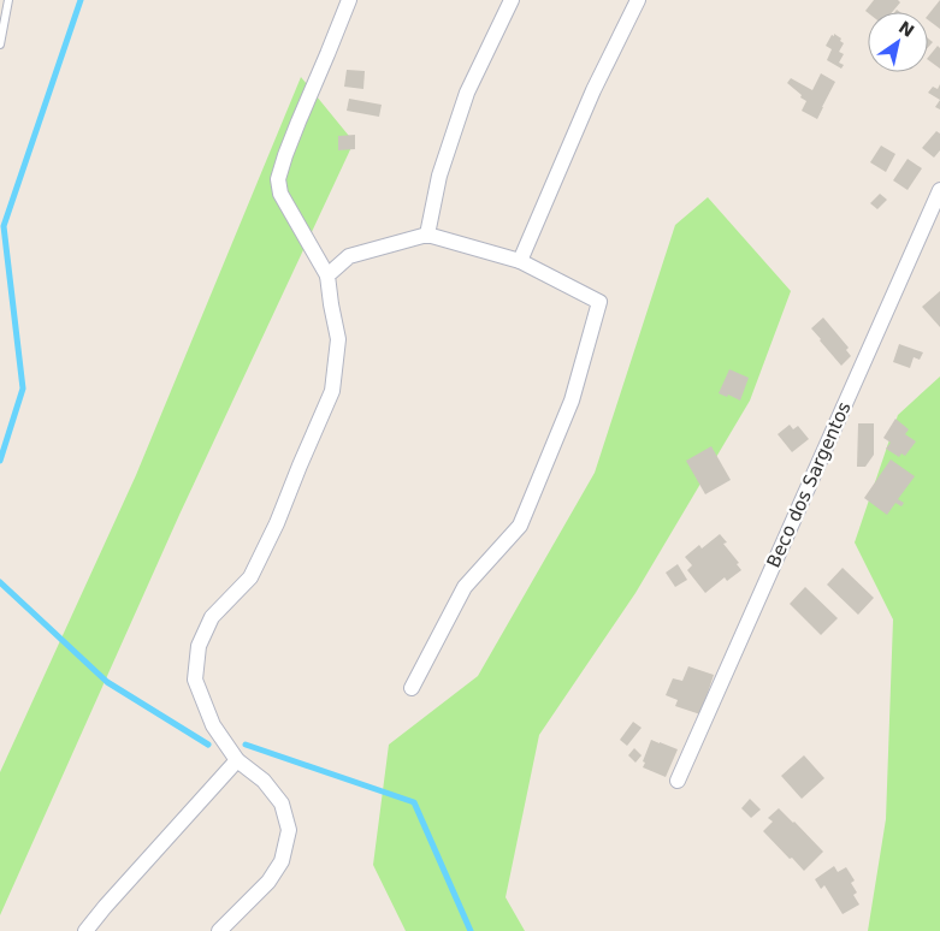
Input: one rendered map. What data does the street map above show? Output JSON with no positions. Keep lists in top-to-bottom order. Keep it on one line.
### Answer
{"streets":{"street":["Beco dos Sargentos"]},"north":"top right"}
